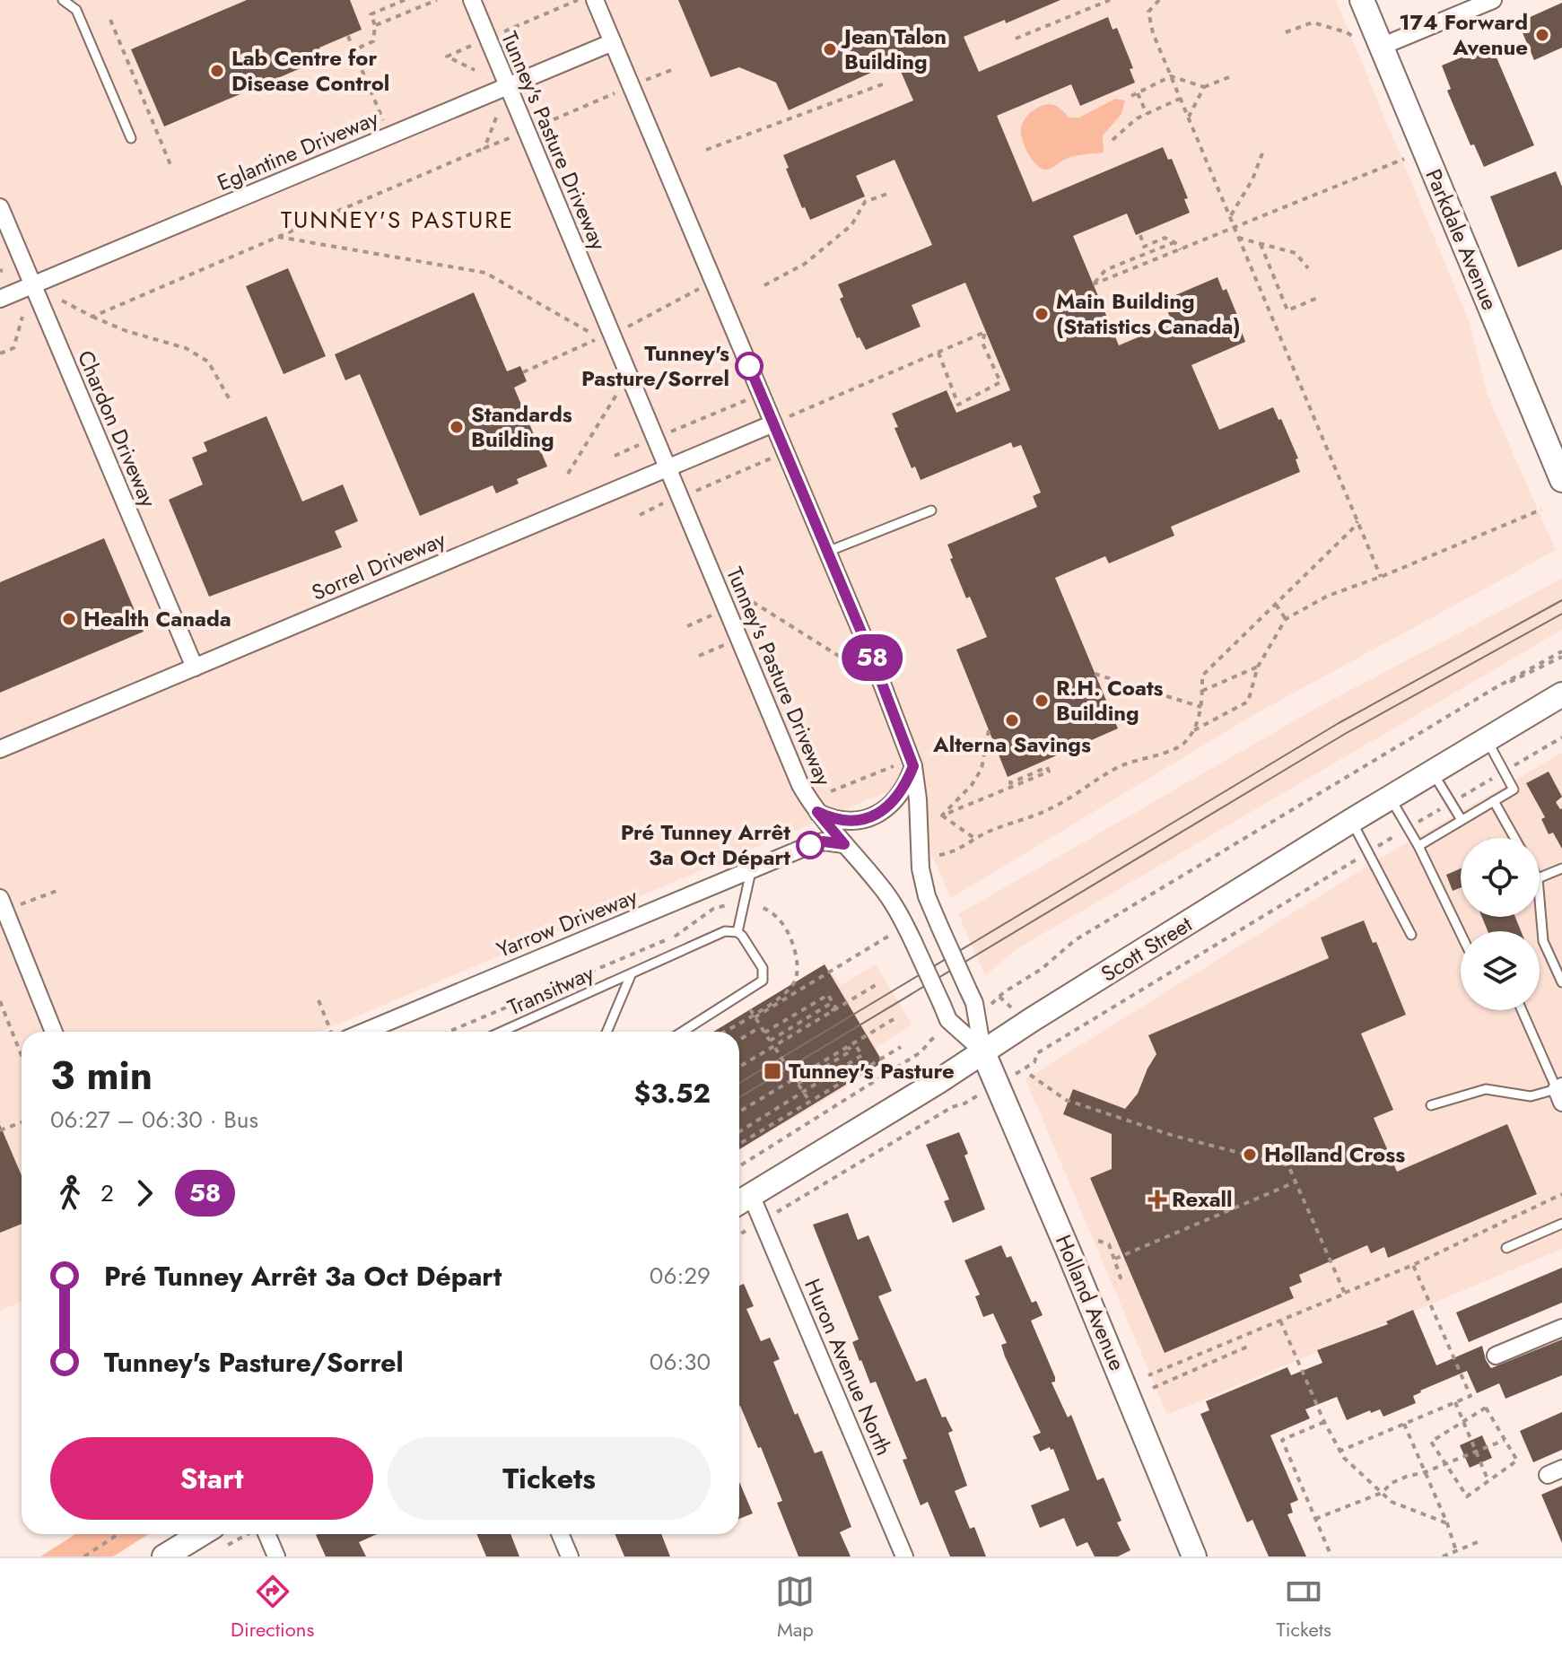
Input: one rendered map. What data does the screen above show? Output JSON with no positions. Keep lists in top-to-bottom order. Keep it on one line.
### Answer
{"streets":{"main road":["Parkdale Avenue","Scott Street","Holland Avenue"],"street":["Tunney's Pasture Driveway","Eglantine Driveway","Chardon Driveway","Sorrel Driveway","Yarrow Driveway","Huron Avenue North"],"lane":["Transitway"]},"crossings":[["Tunney's Pasture Driveway","Eglantine Driveway"],["Tunney's Pasture Driveway","Sorrel Driveway"],["Tunney's Pasture Driveway","Yarrow Driveway"],["Tunney's Pasture Driveway","Scott Street"],["Tunney's Pasture Driveway","Holland Avenue"],["Eglantine Driveway","Chardon Driveway"],["Chardon Driveway","Sorrel Driveway"],["Scott Street","Holland Avenue"],["Scott Street","Huron Avenue North"]],"districts":["TUNNEY'S PASTURE"],"places":{"other":["174 Forward Avenue","Jean Talon Building","Lab Centre for Disease Control","Main Building (Statistics Canada)","Tunney's Pasture/Sorrel","Standards Building","Health Canada","R.H. Coats Building","Alterna Savings","Pré Tunney Arrêt 3a Oct Départ","Holland Cross"],"transit":["Tunney's Pasture"],"health":["Rexall"]},"lines":["bus line 58"],"page":{"on_map":"58","heading":["3 min","06:27 – 06:30 · Bus","$3.52"],"legs":["2","58"],"list":[{"name":"Pré Tunney Arrêt 3a Oct Départ","value":"06:29"},{"name":"Tunney's Pasture/Sorrel","value":"06:30"}],"buttons":["Start","Tickets"],"tabs":["Directions","Map","Tickets"]}}
